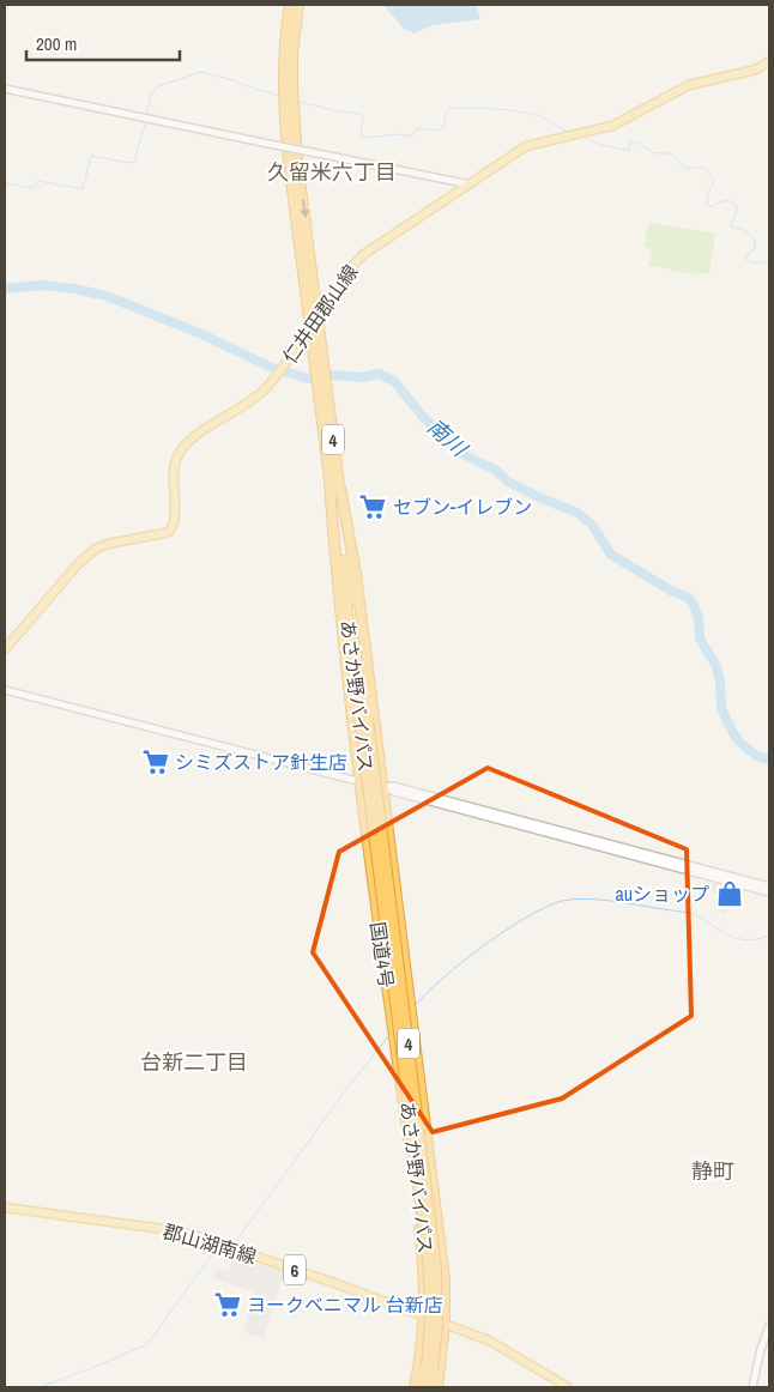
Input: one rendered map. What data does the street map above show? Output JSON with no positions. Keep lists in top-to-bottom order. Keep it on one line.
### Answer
{"streets":{"highway":["4","あさか野バイパス","国道4号"],"main road":["仁井田郡山線","郡山湖南線","6"]},"crossings":[["仁井田郡山線","あさか野バイパス"],["4","あさか野バイパス"],["4","国道4号"],["4","郡山湖南線"],["国道4号","郡山湖南線"]],"districts":["久留米六丁目","台新二丁目","静町"],"water":["南川"],"places":{"supermarket":["セブン-イレブン","シミズストア針生店","ヨークベニマル 台新店"],"shop":["auショップ"]},"scale_bar":"200 m"}
